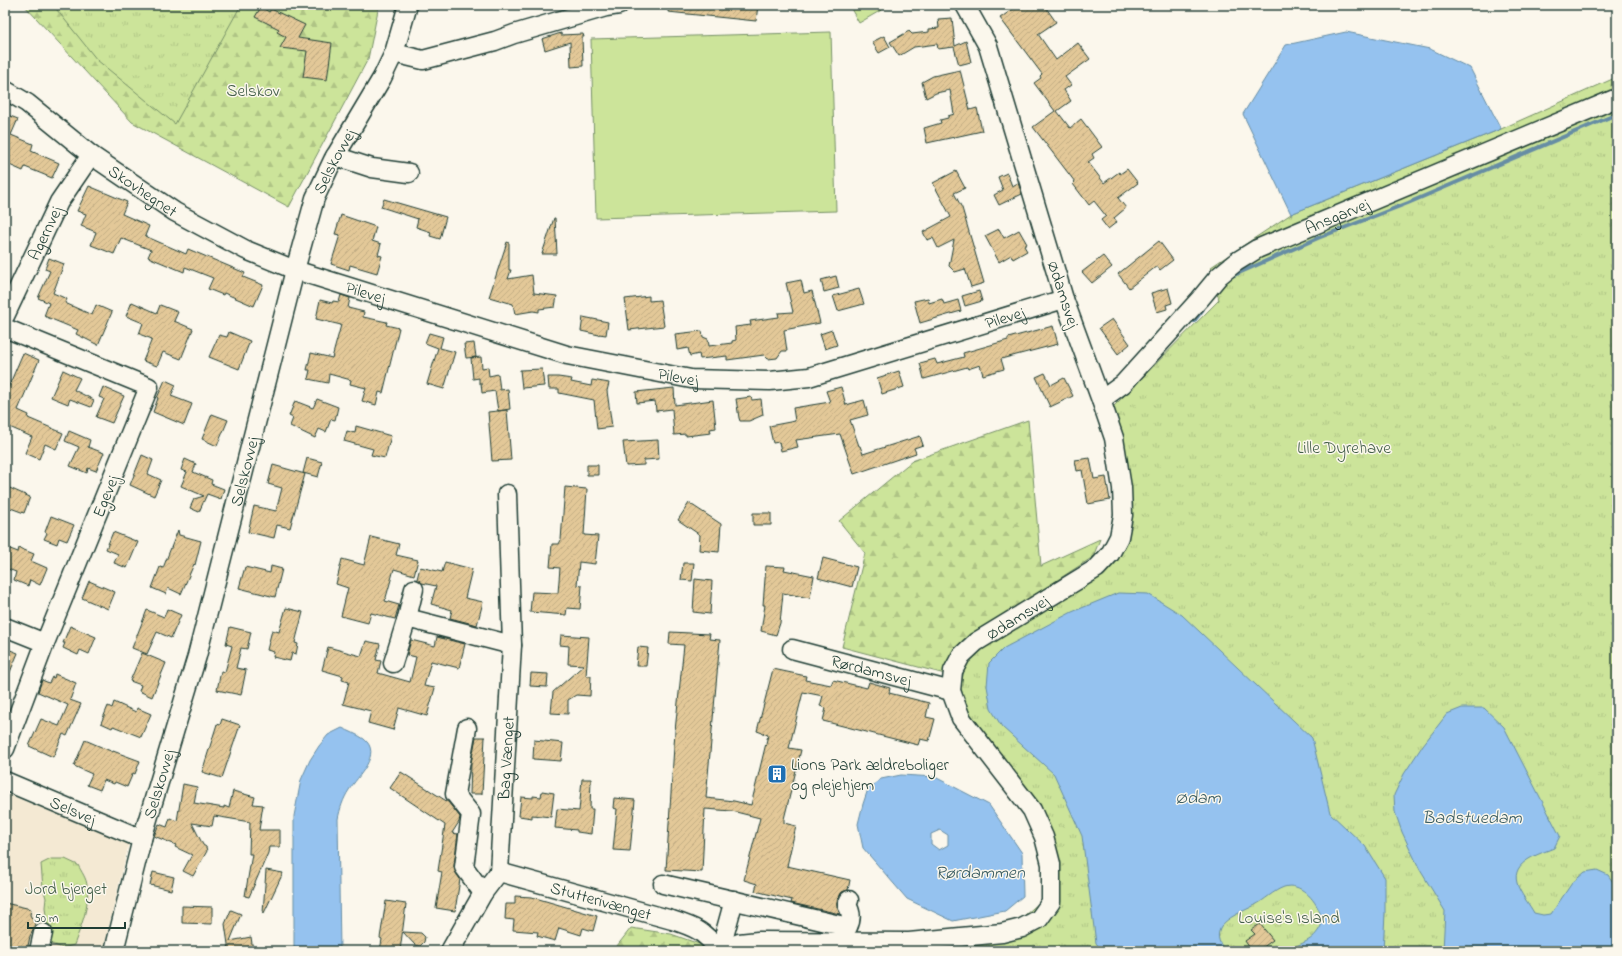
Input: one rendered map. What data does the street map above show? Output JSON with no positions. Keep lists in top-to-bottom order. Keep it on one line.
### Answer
{"streets":{"street":["Selskovvej","Skovhegnet","Ansgarvej","Agernvej","Pilevej","Ødamsvej","Egevej","Rørdamsvej","Bag Vænget","Selsvej","Stutterivænget"]},"crossings":[["Selskovvej","Skovhegnet"],["Selskovvej","Pilevej"],["Selskovvej","Selsvej"],["Skovhegnet","Agernvej"],["Skovhegnet","Pilevej"],["Ansgarvej","Ødamsvej"],["Pilevej","Ødamsvej"],["Ødamsvej","Rørdamsvej"],["Ødamsvej","Stutterivænget"],["Bag Vænget","Stutterivænget"]],"water":["Ødam","Badstuedam","Rørdammen"],"parks":["Selskov","Lille Dyrehave","Jord bjerget","Louise's Island"],"places":{"building":["Lions Park ældreboliger og plejehjem"]},"scale_bar":"50 m"}
